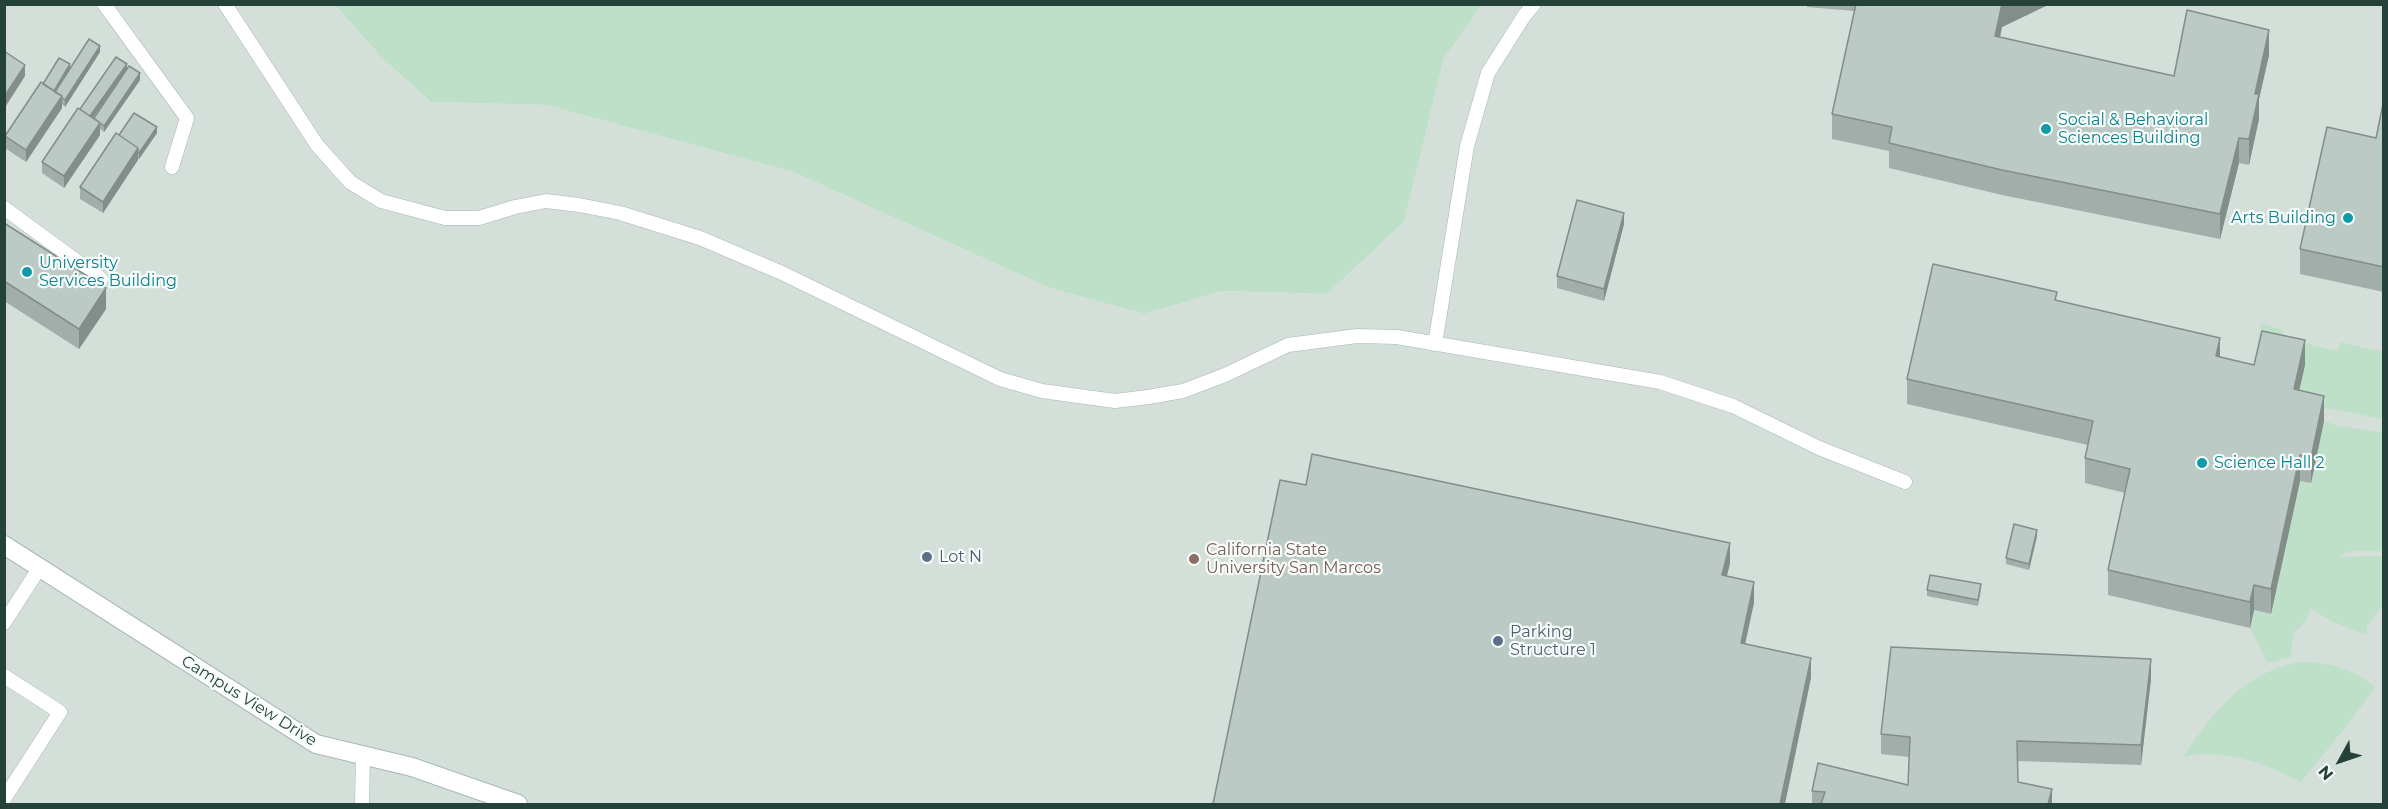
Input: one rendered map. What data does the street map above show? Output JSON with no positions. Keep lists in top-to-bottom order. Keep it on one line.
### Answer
{"streets":{"street":["Campus View Drive"]},"places":["Social & Behavioral Sciences Building","Arts Building","University Services Building","Science Hall 2","Lot N","California State University San Marcos","Parking Structure 1"],"north":"bottom left"}
